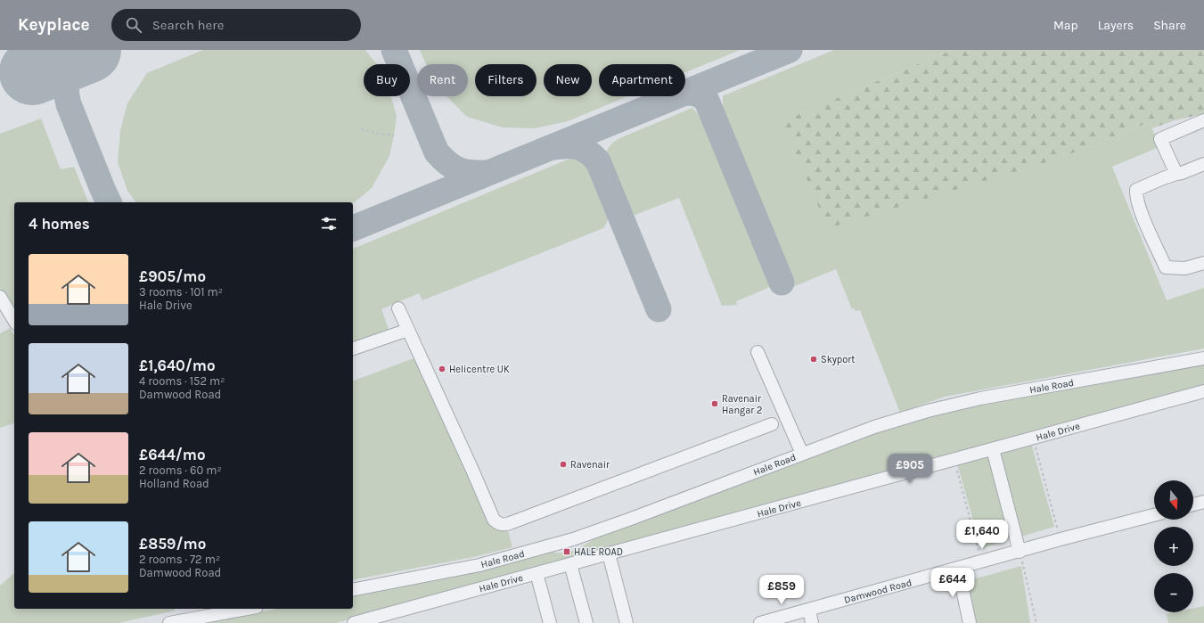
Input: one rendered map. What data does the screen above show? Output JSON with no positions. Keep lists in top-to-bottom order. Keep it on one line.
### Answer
{"streets":{"street":["Hale Road","Hale Drive","Damwood Road"]},"places":{"other":["Skyport","Helicentre UK","Ravenair Hangar 2","Ravenair"],"transit":["HALE ROAD"]},"north":"bottom","page":{"header":"Keyplace","search":"Search here","nav":["Map","Layers","Share"],"chip":["Buy","Rent","Filters","New","Apartment"],"heading":"4 homes","list":[{"name":"£905/mo","note":"3 rooms · 101 m² · Hale Drive"},{"name":"£1,640/mo","note":"4 rooms · 152 m² · Damwood Road"},{"name":"£644/mo","note":"2 rooms · 60 m² · Holland Road"},{"name":"£859/mo","note":"2 rooms · 72 m² · Damwood Road"}],"price":["£905","£1,640","£644","£859"],"map_buttons":["+","−"]}}
